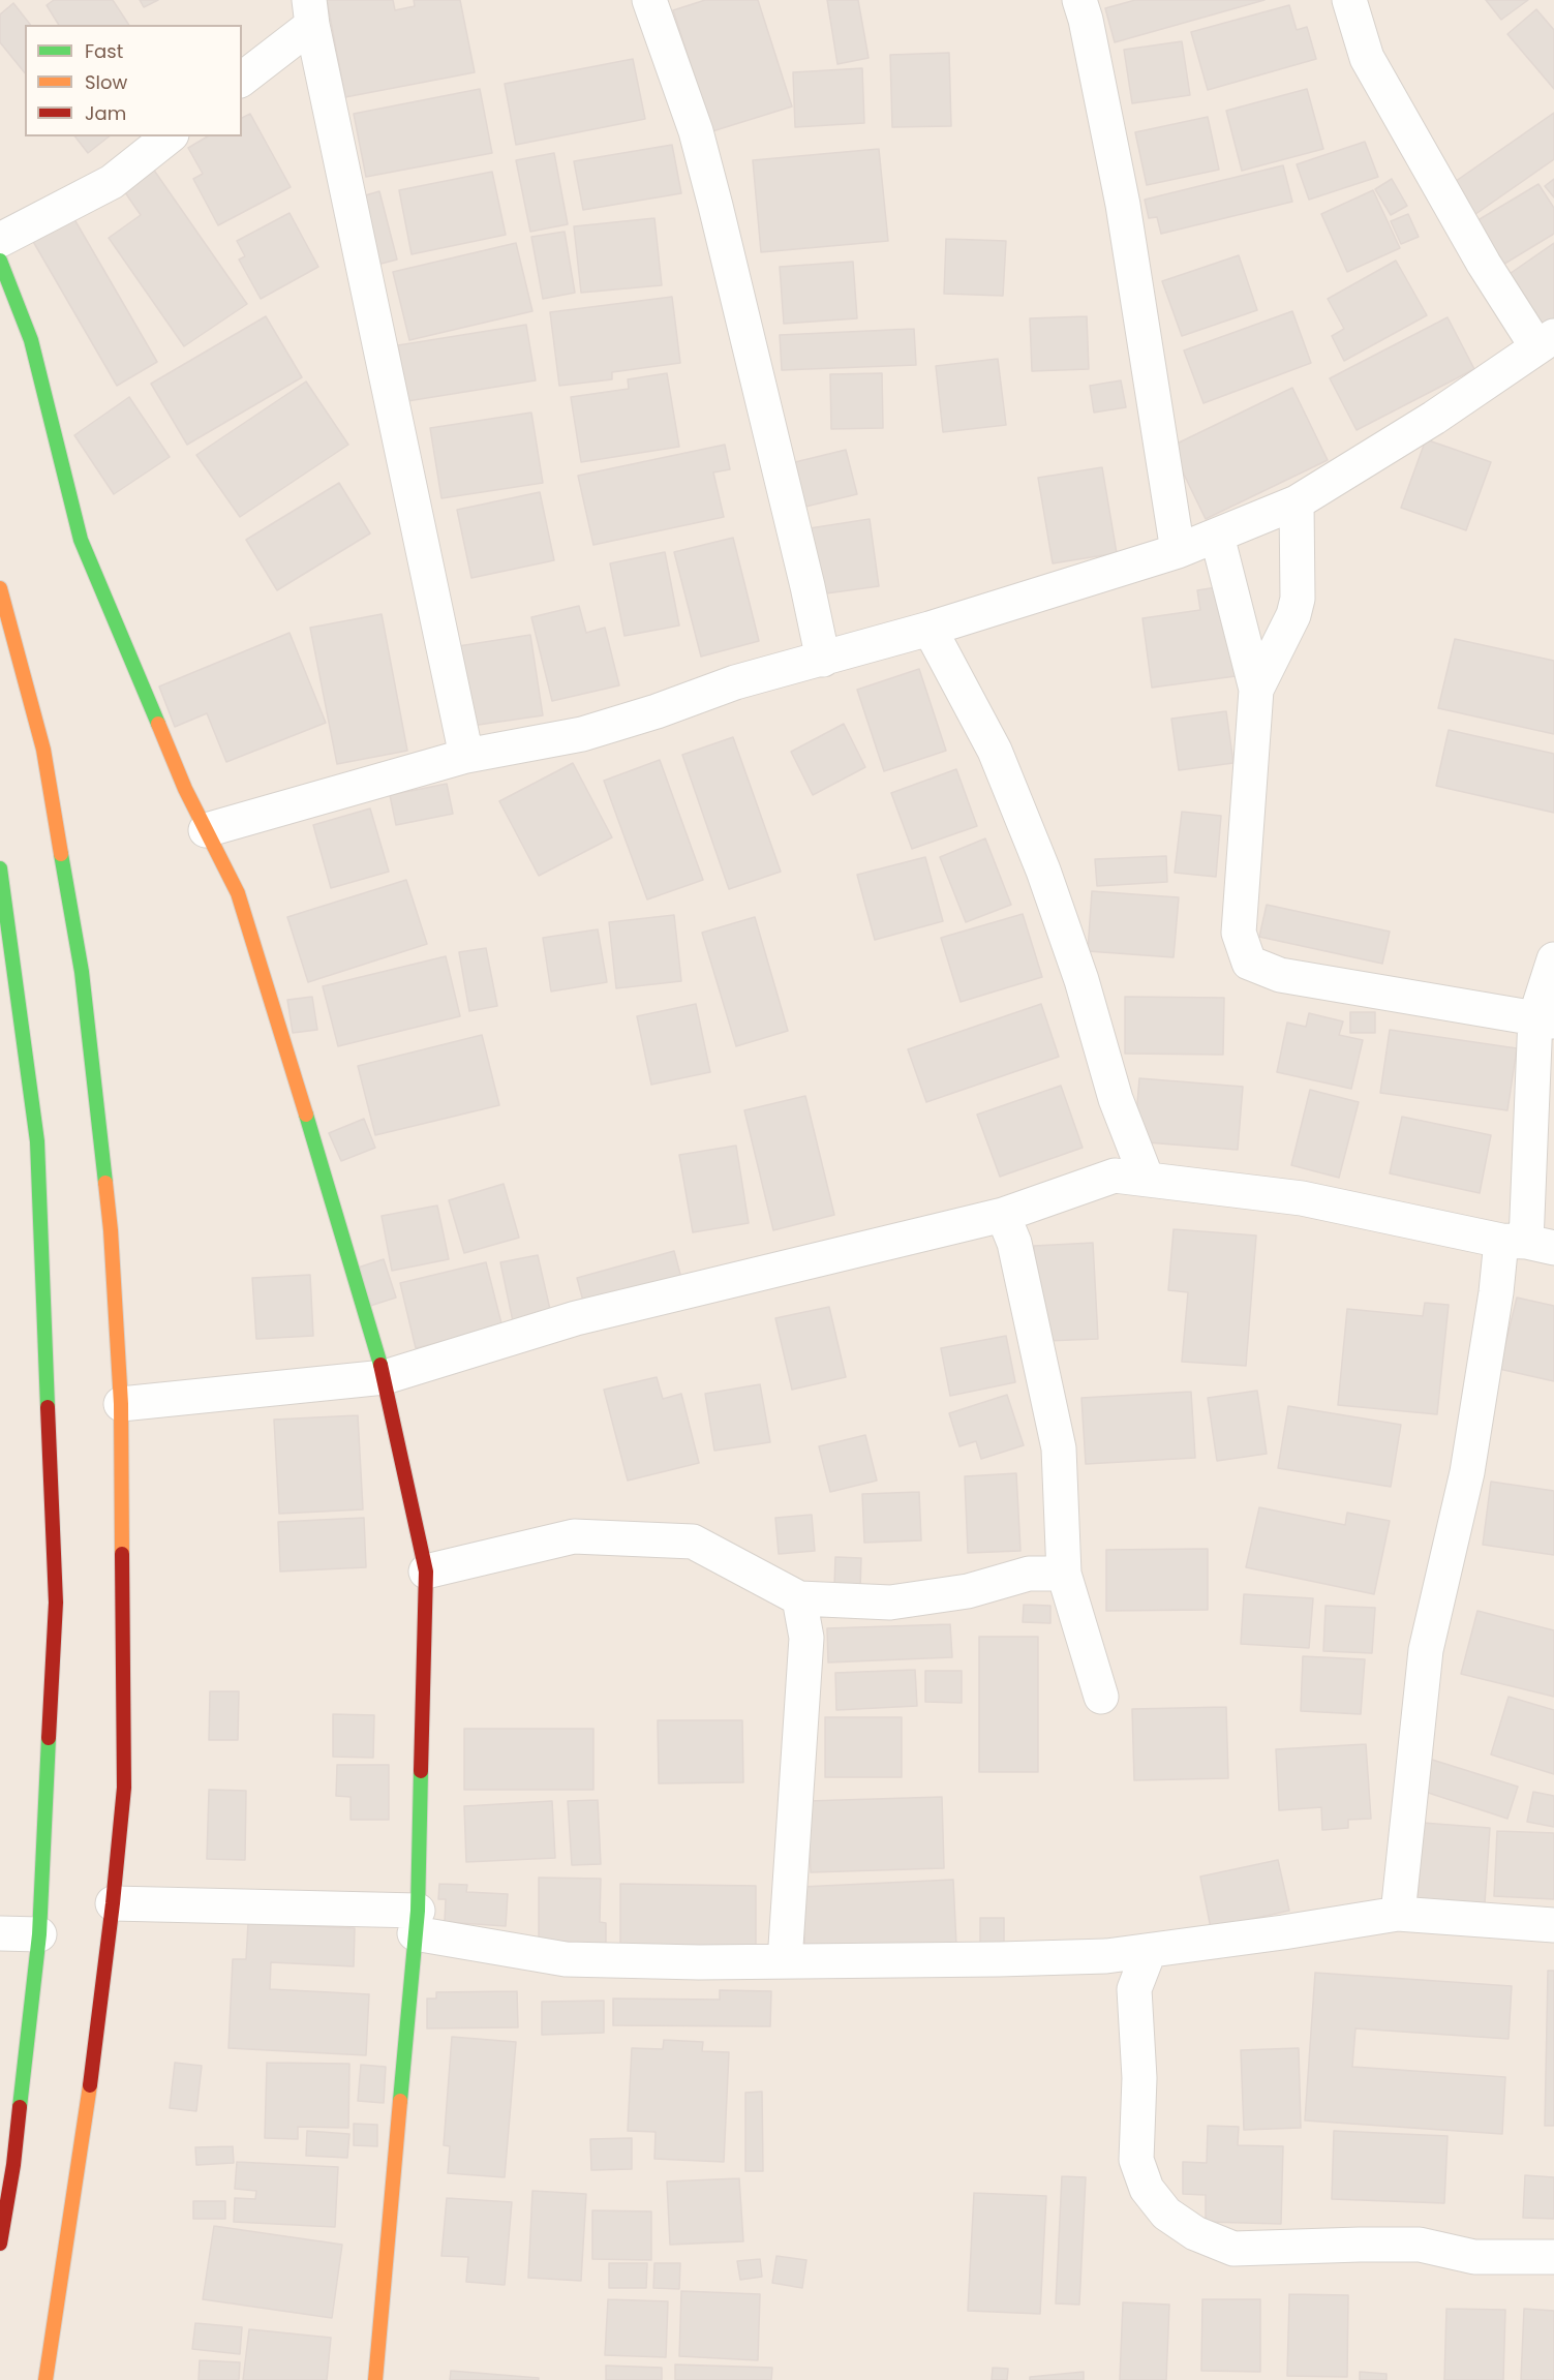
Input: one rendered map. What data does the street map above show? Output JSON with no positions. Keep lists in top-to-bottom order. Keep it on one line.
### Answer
{"legend":["Fast","Slow","Jam"]}
